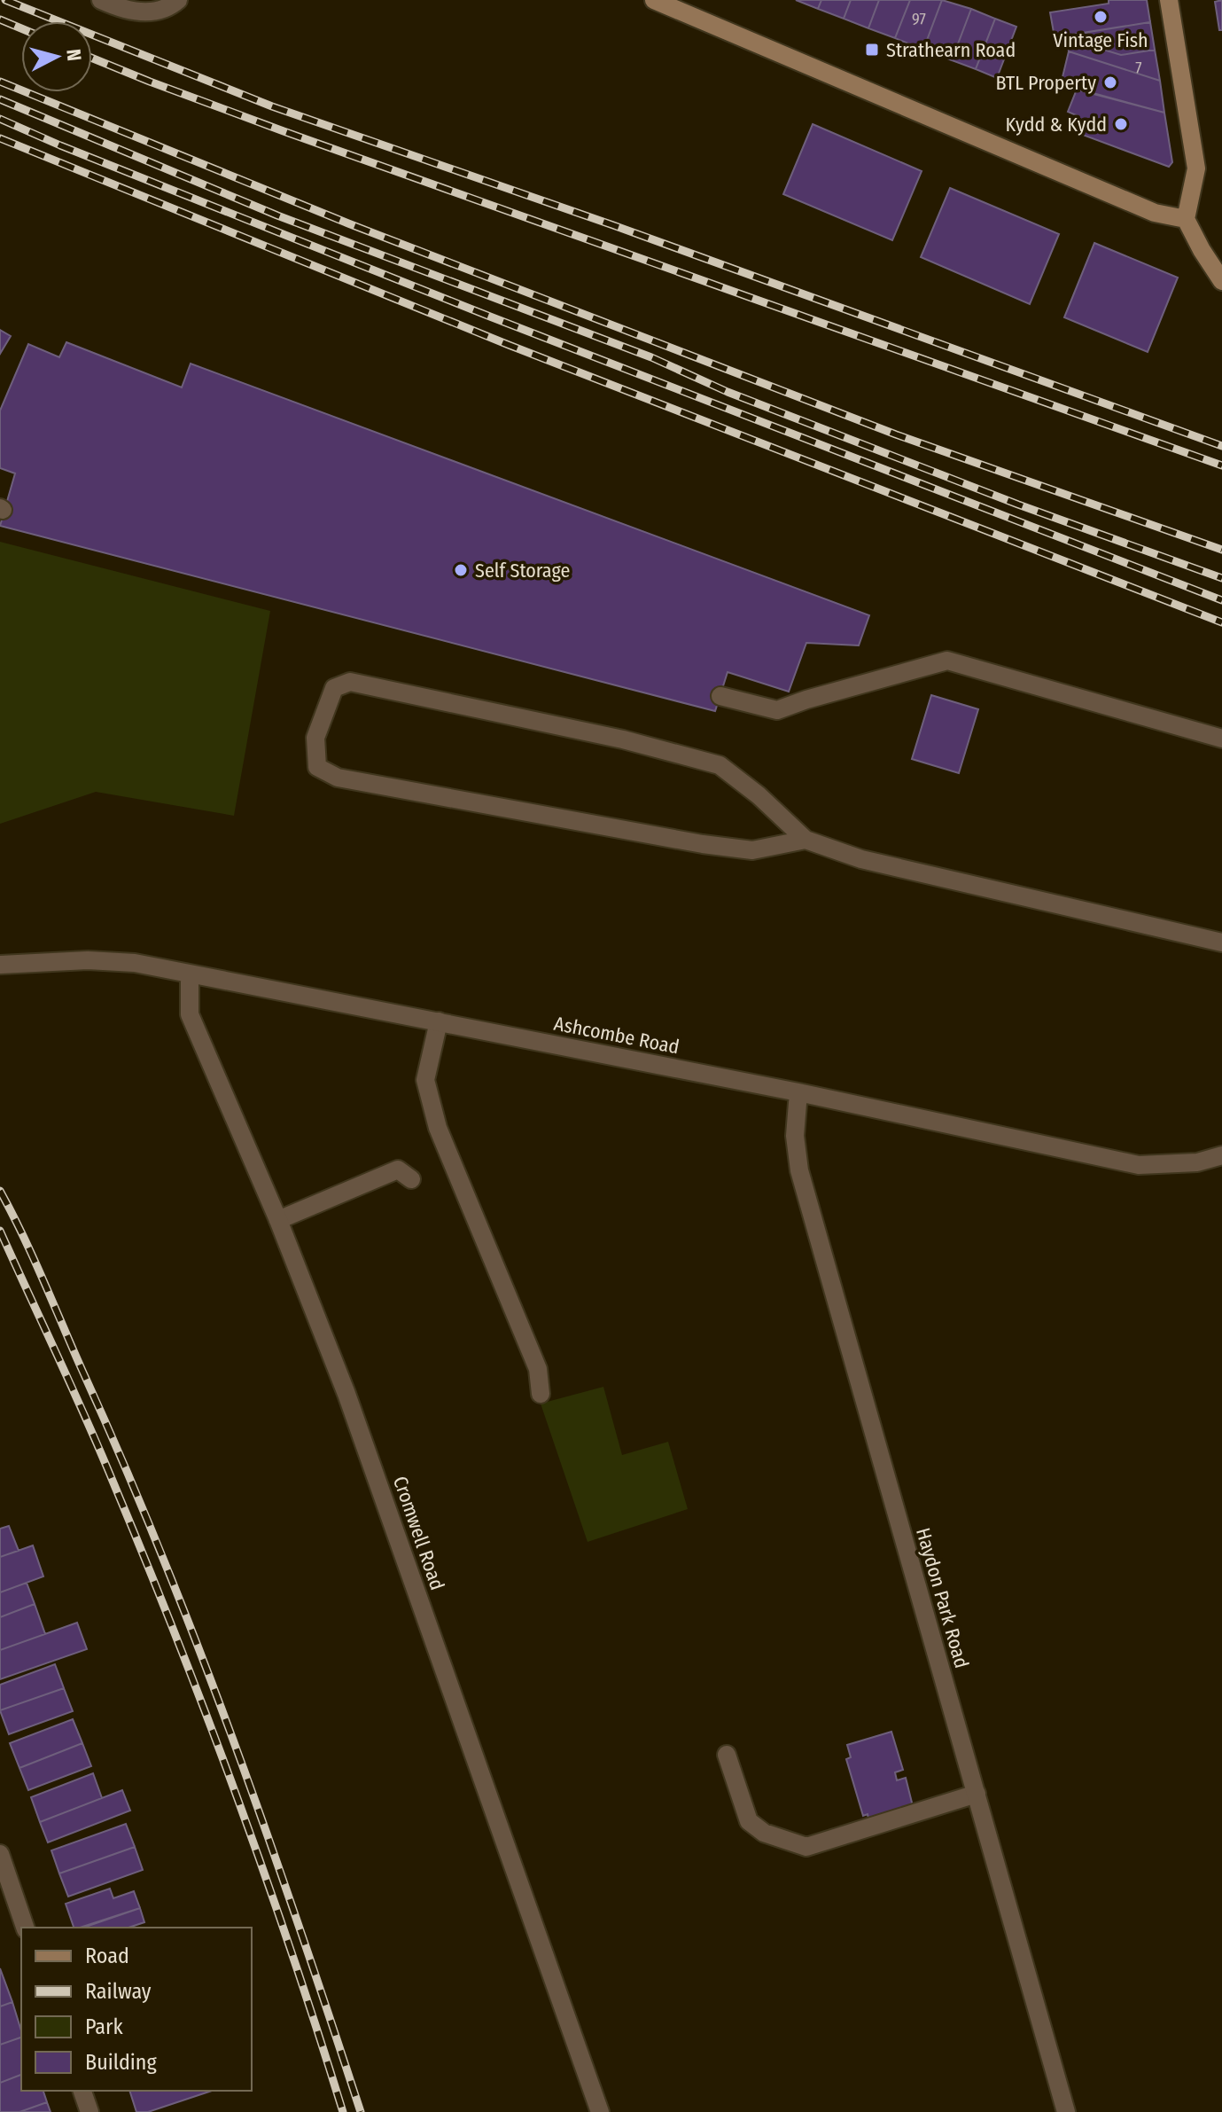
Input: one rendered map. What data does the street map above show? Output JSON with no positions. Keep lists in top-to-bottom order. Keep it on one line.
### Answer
{"streets":{"street":["Ashcombe Road","Cromwell Road","Haydon Park Road"]},"crossings":[["Ashcombe Road","Cromwell Road"],["Ashcombe Road","Haydon Park Road"]],"places":{"other":["Vintage Fish","BTL Property","Kydd & Kydd","Self Storage"],"transit":["Strathearn Road"]},"house_numbers":["97","7"],"legend":["Road","Railway","Park","Building"],"north":"right"}
